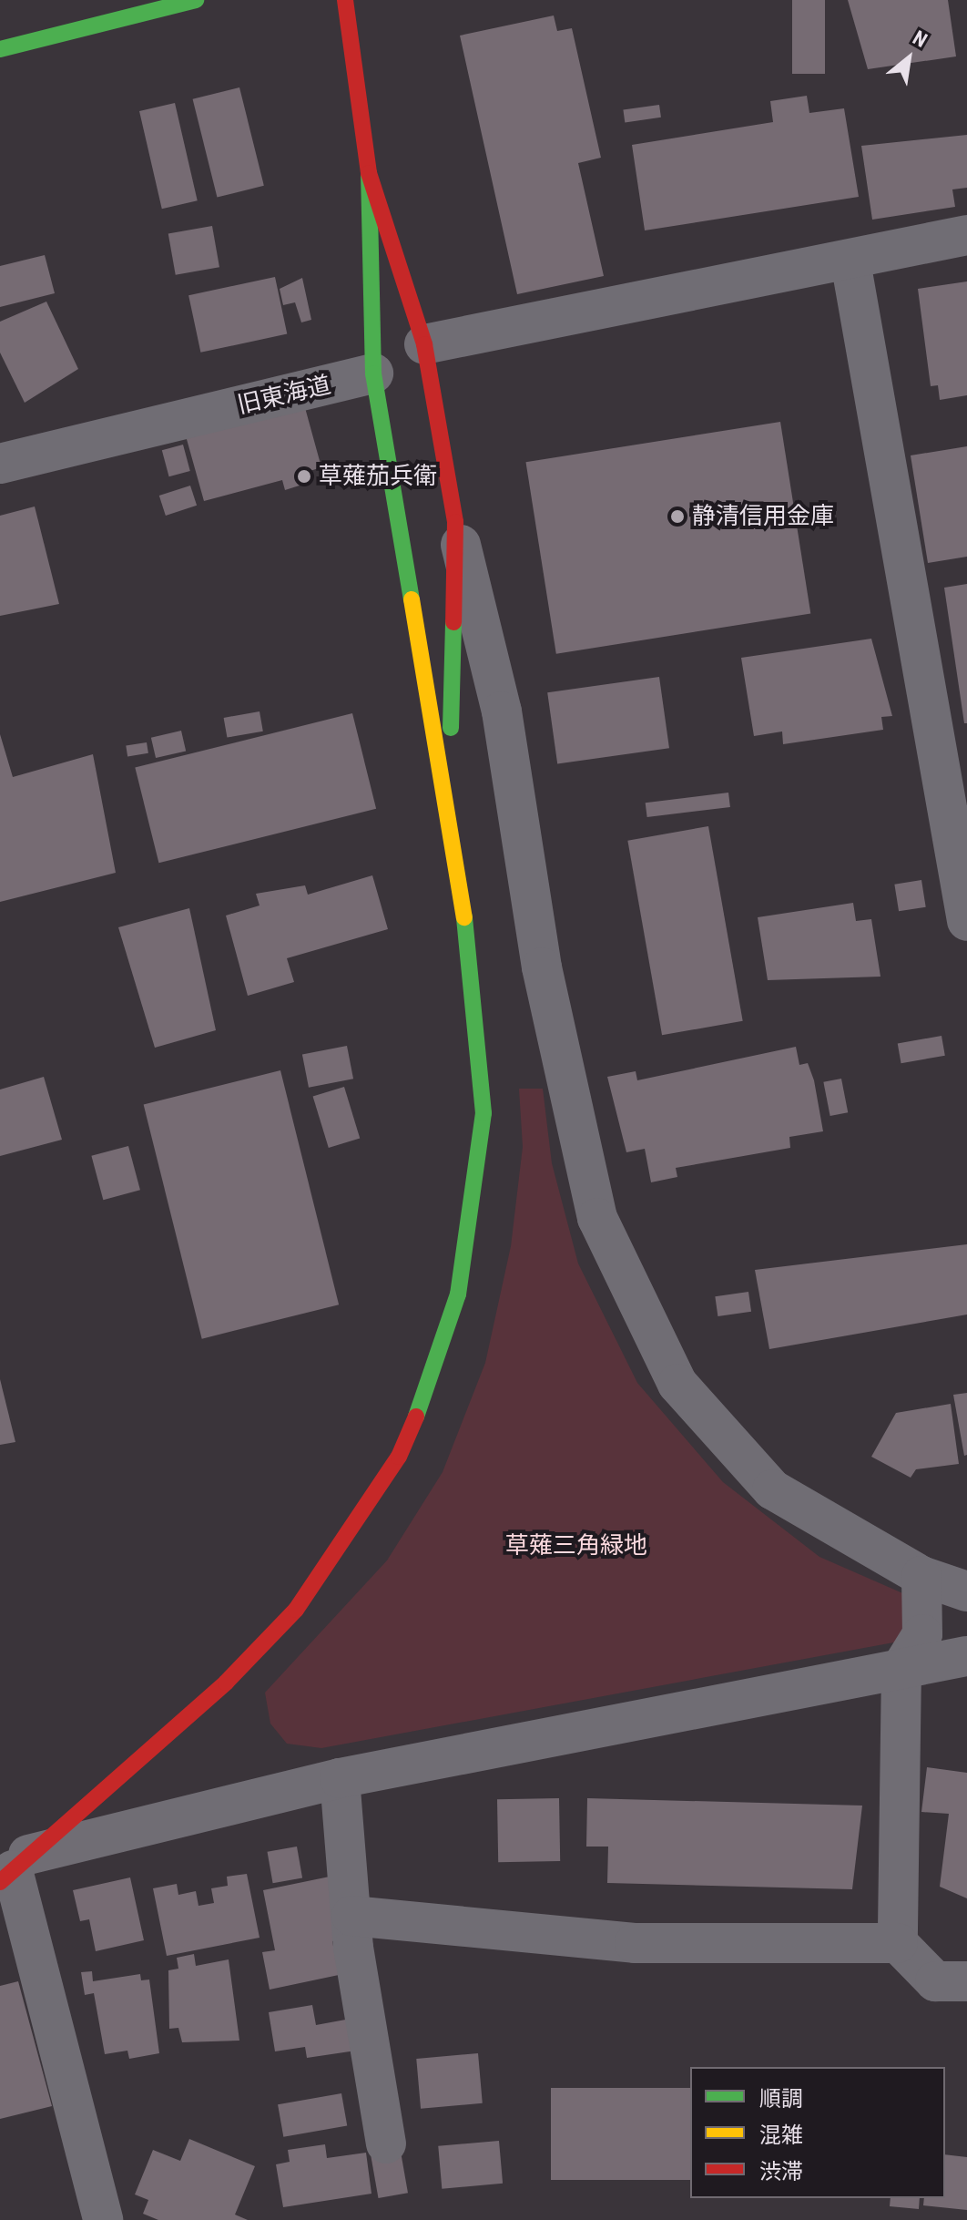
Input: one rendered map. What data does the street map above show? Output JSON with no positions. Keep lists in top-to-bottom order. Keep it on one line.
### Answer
{"streets":{"street":["旧東海道"]},"parks":["草薙三角緑地"],"places":["草薙茄兵衛","静清信用金庫"],"legend":["順調","混雑","渋滞"],"north":"top right"}
